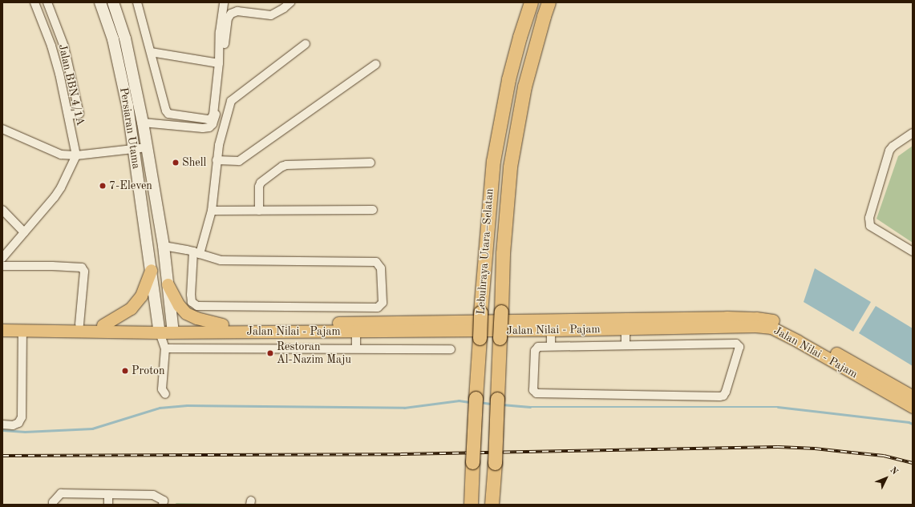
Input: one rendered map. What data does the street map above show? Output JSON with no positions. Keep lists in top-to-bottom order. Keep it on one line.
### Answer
{"streets":{"highway":["Lebuhraya Utara–Selatan"],"main road":["Persiaran Utama","Jalan Nilai - Pajam"],"street":["Jalan BBN 4/1A"]},"crossings":[["Persiaran Utama","Jalan Nilai - Pajam"]],"places":["Shell","7-Eleven","Restoran Al-Nazim Maju","Proton"],"north":"top right"}
